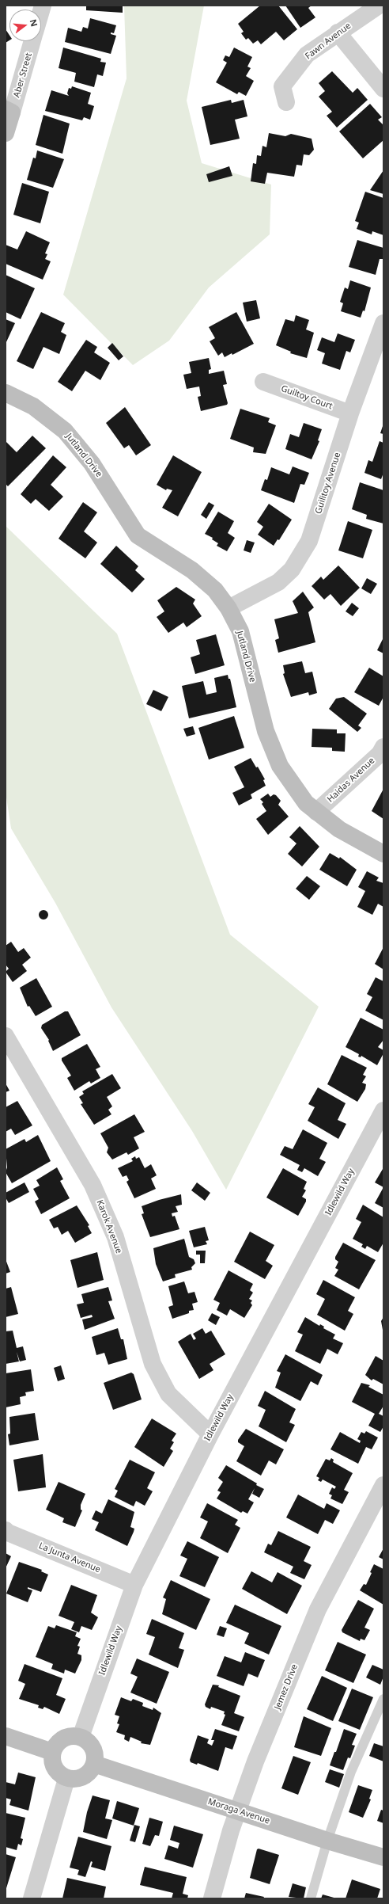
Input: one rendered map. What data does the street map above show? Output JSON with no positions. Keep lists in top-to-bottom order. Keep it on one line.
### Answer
{"streets":{"street":["Fawn Avenue","Aber Street","Guiltoy Court","Jutland Drive","Guilitoy Avenue","Haidas Avenue","Idlewild Way","Karok Avenue","La Junta Avenue","Jemez Drive","Moraga Avenue"]},"crossings":[["Guiltoy Court","Guilitoy Avenue"],["Jutland Drive","Guilitoy Avenue"],["Jutland Drive","Haidas Avenue"],["Idlewild Way","Karok Avenue"],["Idlewild Way","La Junta Avenue"],["Idlewild Way","Moraga Avenue"],["Jemez Drive","Moraga Avenue"]],"north":"right"}
